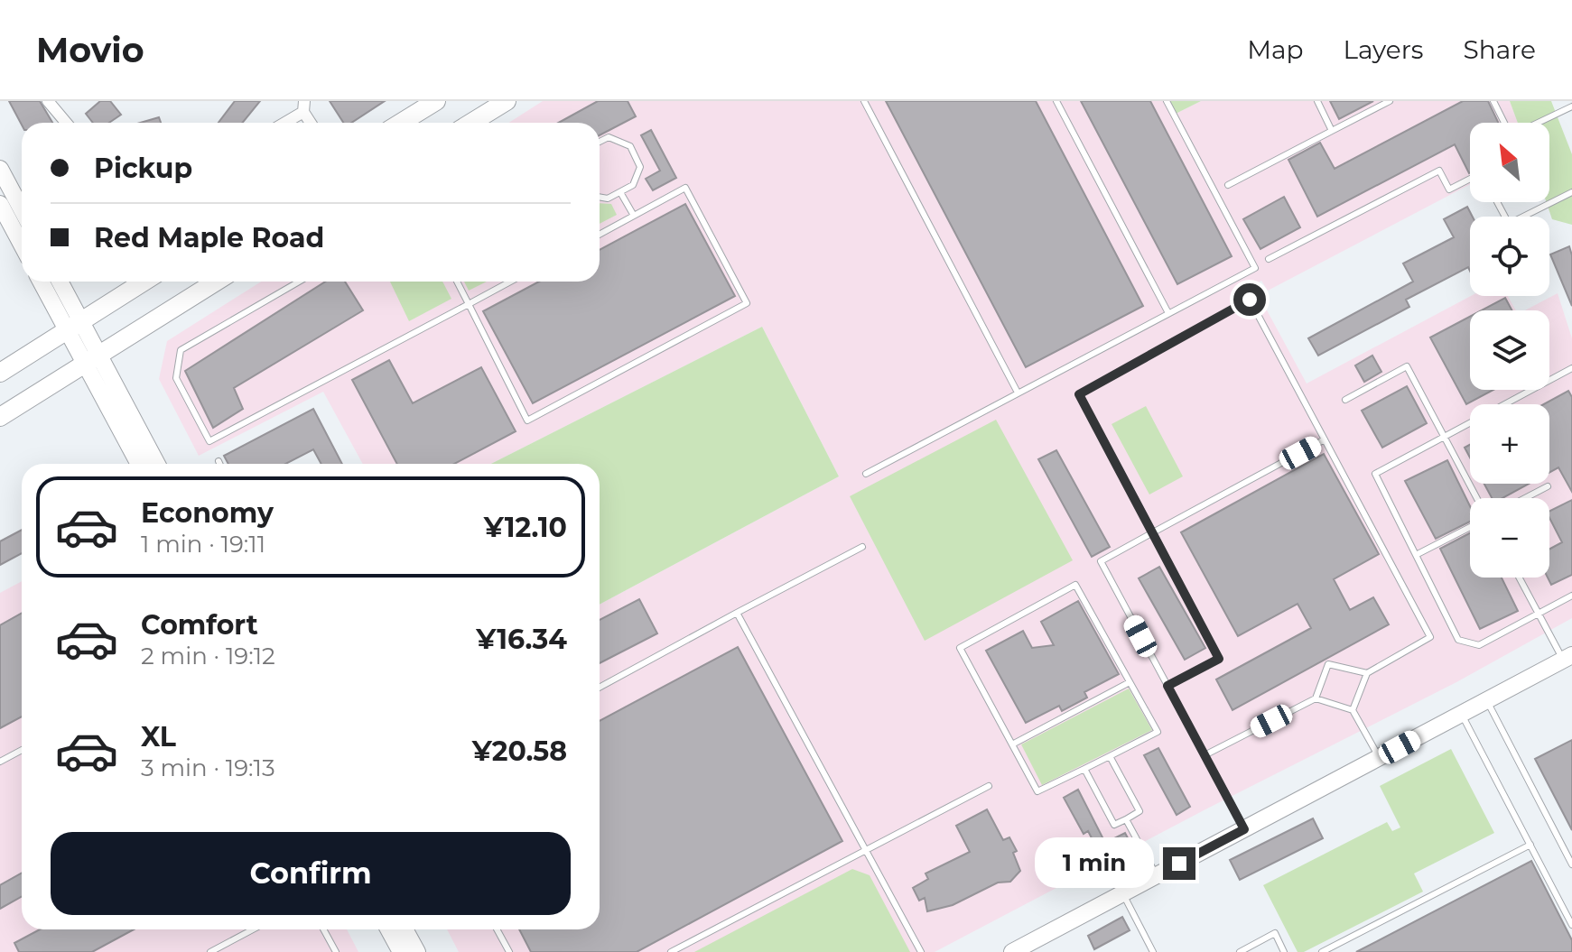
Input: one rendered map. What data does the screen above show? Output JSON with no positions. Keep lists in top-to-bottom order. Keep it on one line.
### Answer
{"north":"top left","page":{"header":"Movio","nav":["Map","Layers","Share"],"map_buttons":["+","−"],"banner":["Pickup","Red Maple Road"],"list":[{"name":"Economy","note":"1 min · 19:11","value":"¥12.10"},{"name":"Comfort","note":"2 min · 19:12","value":"¥16.34"},{"name":"XL","note":"3 min · 19:13","value":"¥20.58"}],"buttons":"Confirm","bubble":"1 min"}}
